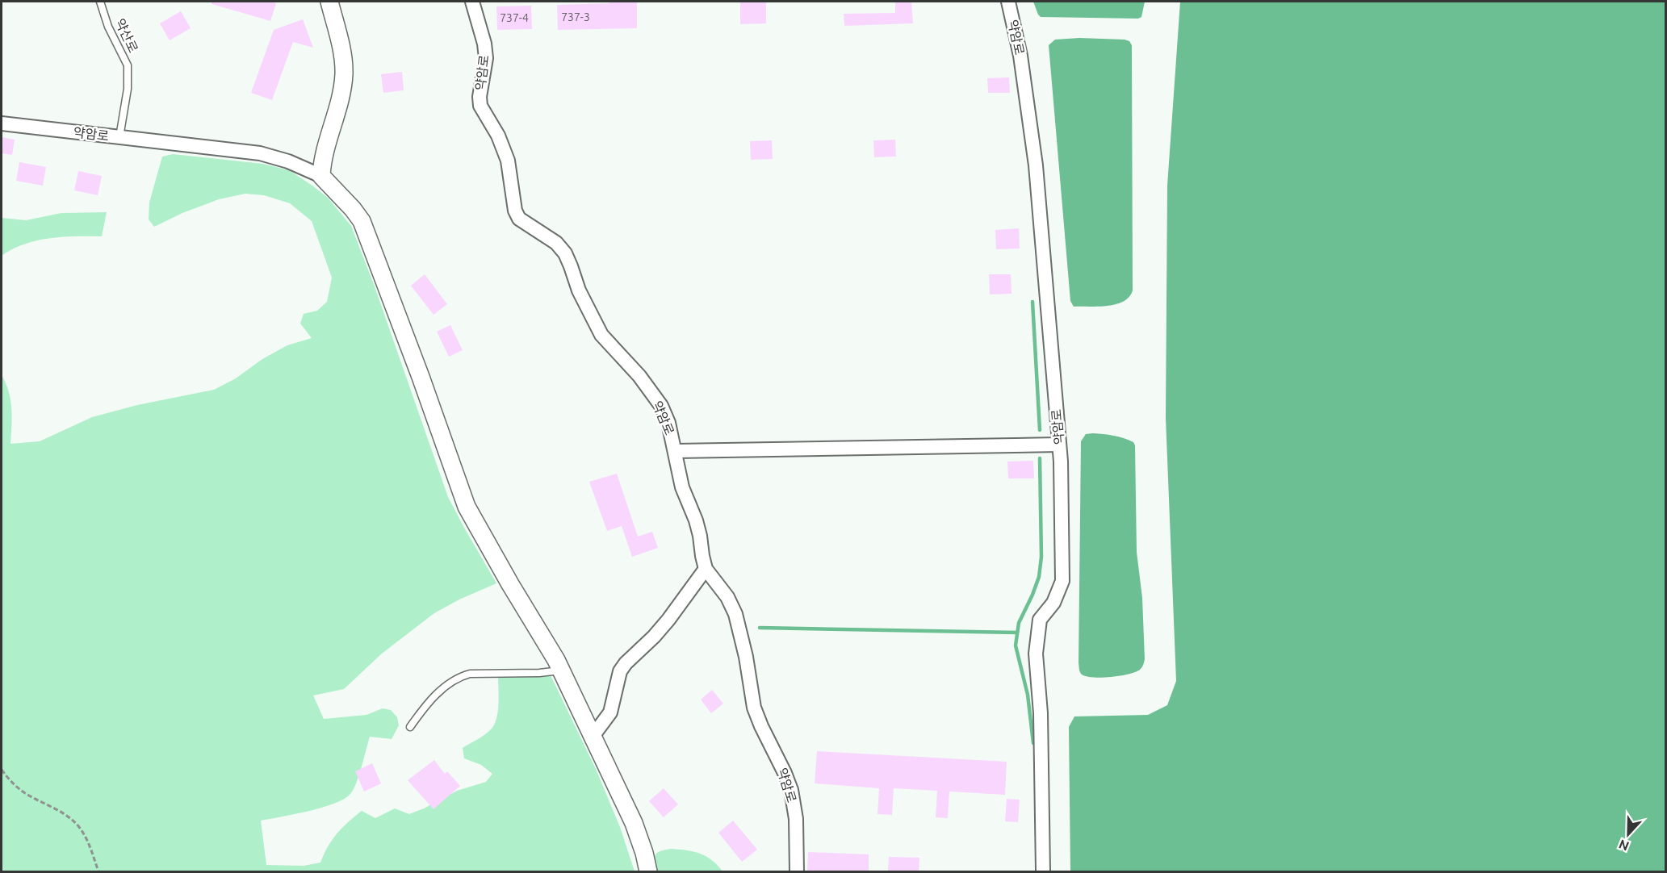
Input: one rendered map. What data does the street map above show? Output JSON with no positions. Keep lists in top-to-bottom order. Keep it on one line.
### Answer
{"streets":{"street":["약암로"],"lane":["약산로"]},"crossings":[["약산로","약암로"]],"house_numbers":["737-3","737-4"],"north":"bottom"}
